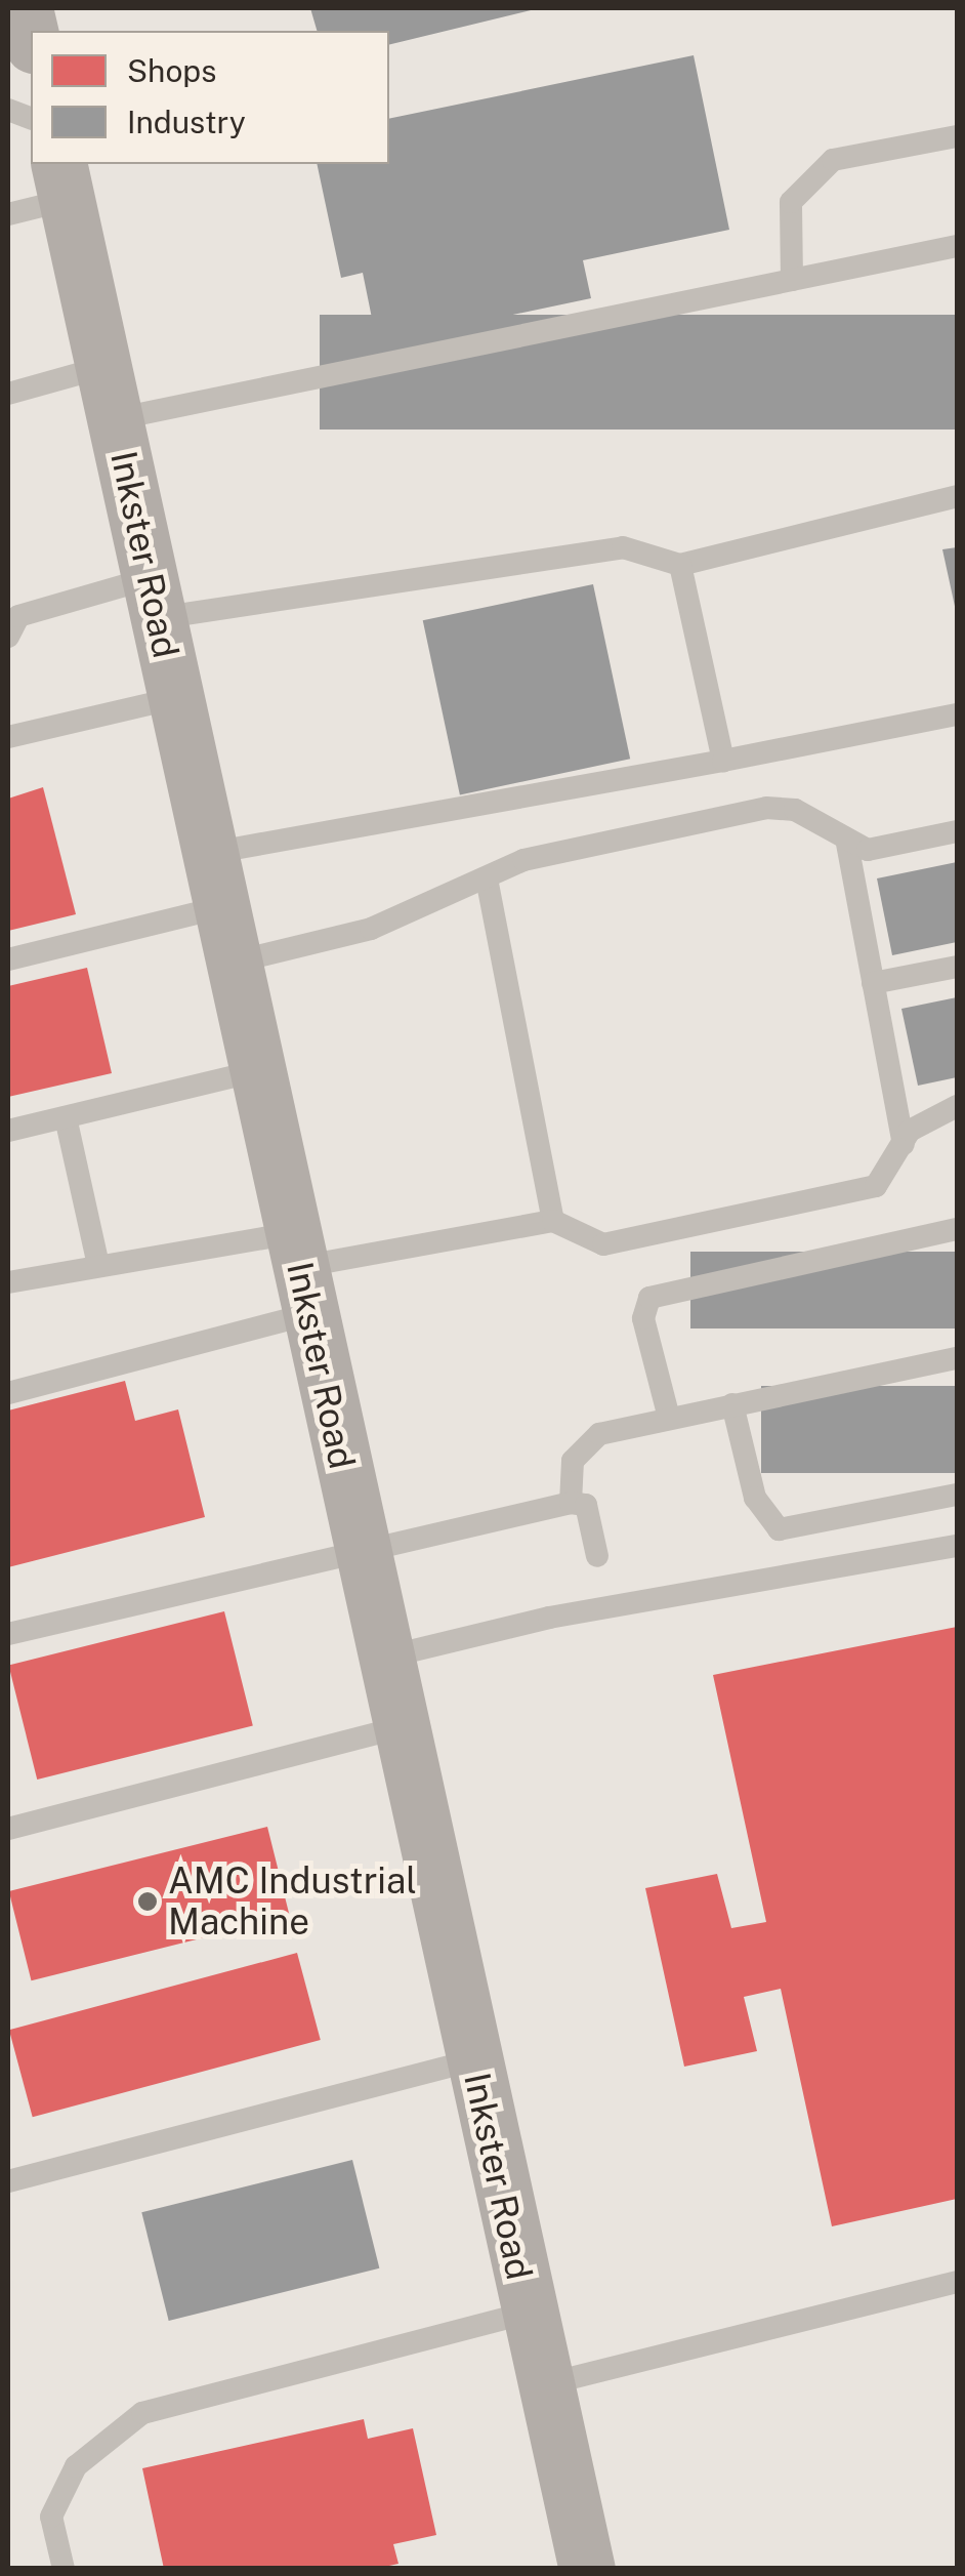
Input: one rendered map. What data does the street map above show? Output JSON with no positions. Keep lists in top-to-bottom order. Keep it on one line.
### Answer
{"streets":{"main road":["Inkster Road"]},"places":["AMC Industrial Machine"],"legend":["Shops","Industry"]}
